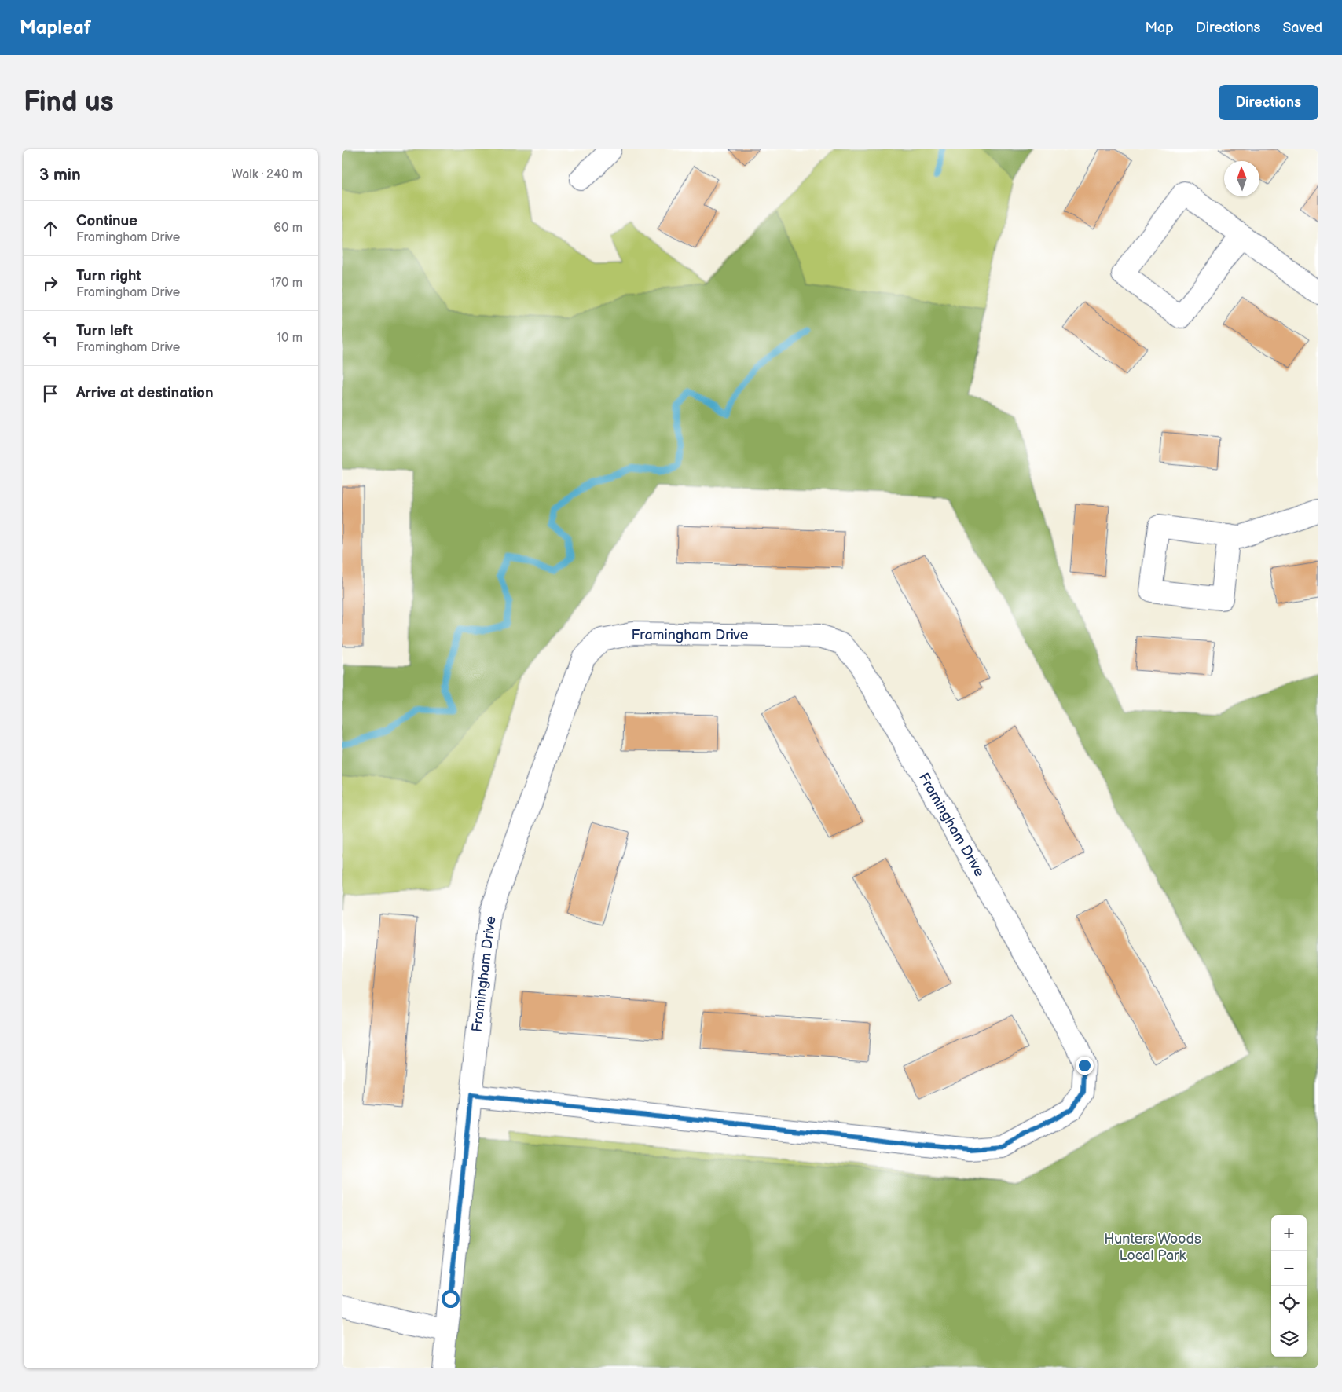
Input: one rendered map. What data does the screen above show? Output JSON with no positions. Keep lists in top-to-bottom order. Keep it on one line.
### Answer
{"streets":{"street":["Framingham Drive"]},"parks":["Hunters Woods Local Park"],"north":"top","page":{"header":"Mapleaf","nav":["Map","Directions","Saved"],"buttons":"Directions","title":"Find us","heading":["3 min","Walk · 240 m"],"list":[["Continue","Framingham Drive","60 m"],["Turn right","Framingham Drive","170 m"],["Turn left","Framingham Drive","10 m"],"Arrive at destination"],"map_buttons":["+","−"]}}
